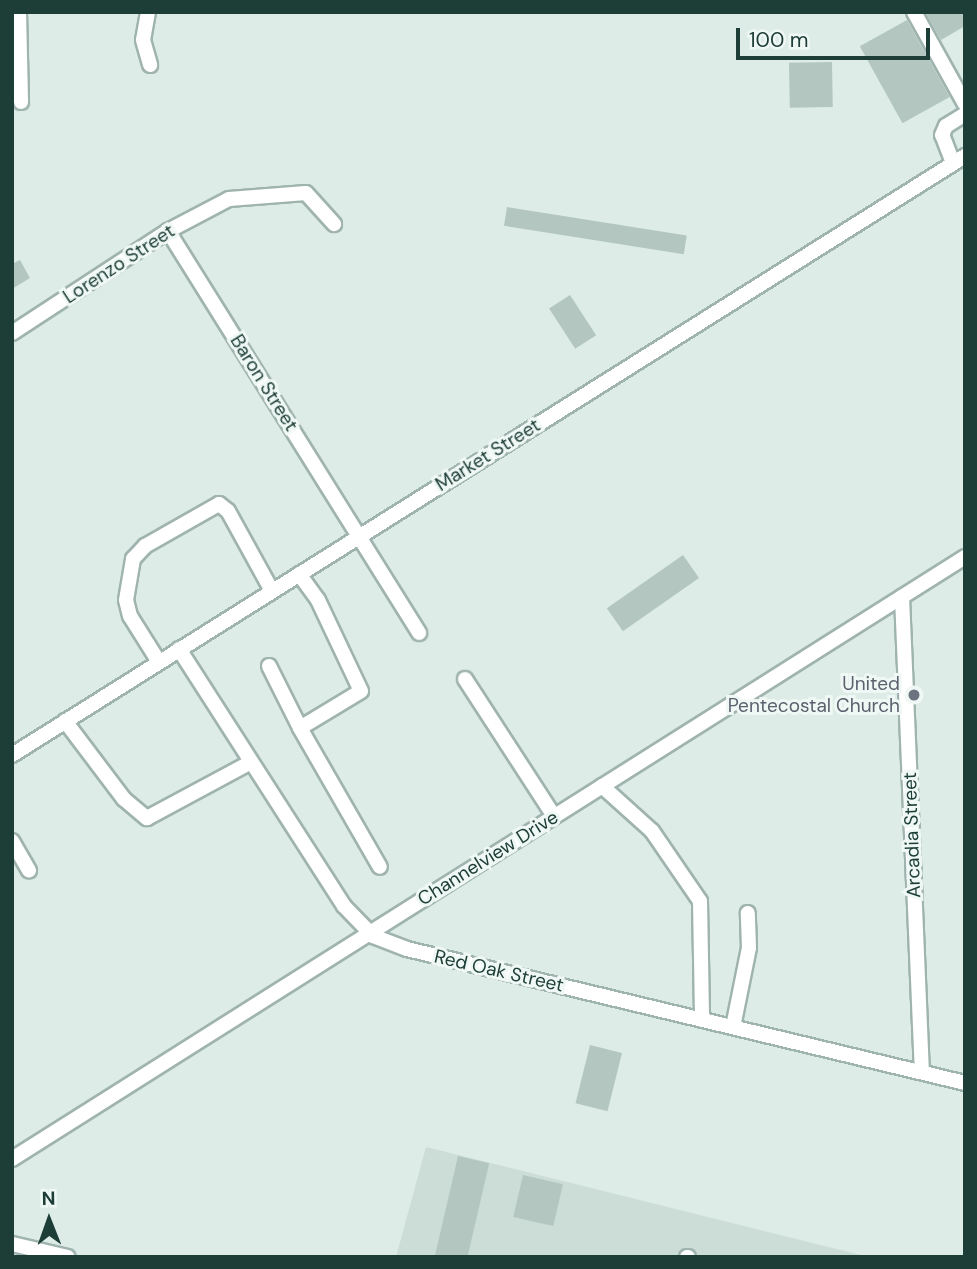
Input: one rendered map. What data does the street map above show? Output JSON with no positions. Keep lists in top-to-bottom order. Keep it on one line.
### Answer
{"streets":{"street":["Lorenzo Street","Baron Street","Market Street","Arcadia Street","Channelview Drive","Red Oak Street"]},"crossings":[["Lorenzo Street","Baron Street"],["Baron Street","Market Street"],["Market Street","Red Oak Street"],["Arcadia Street","Channelview Drive"],["Arcadia Street","Red Oak Street"],["Channelview Drive","Red Oak Street"]],"places":["United Pentecostal Church"],"scale_bar":"100 m","north":"top"}
